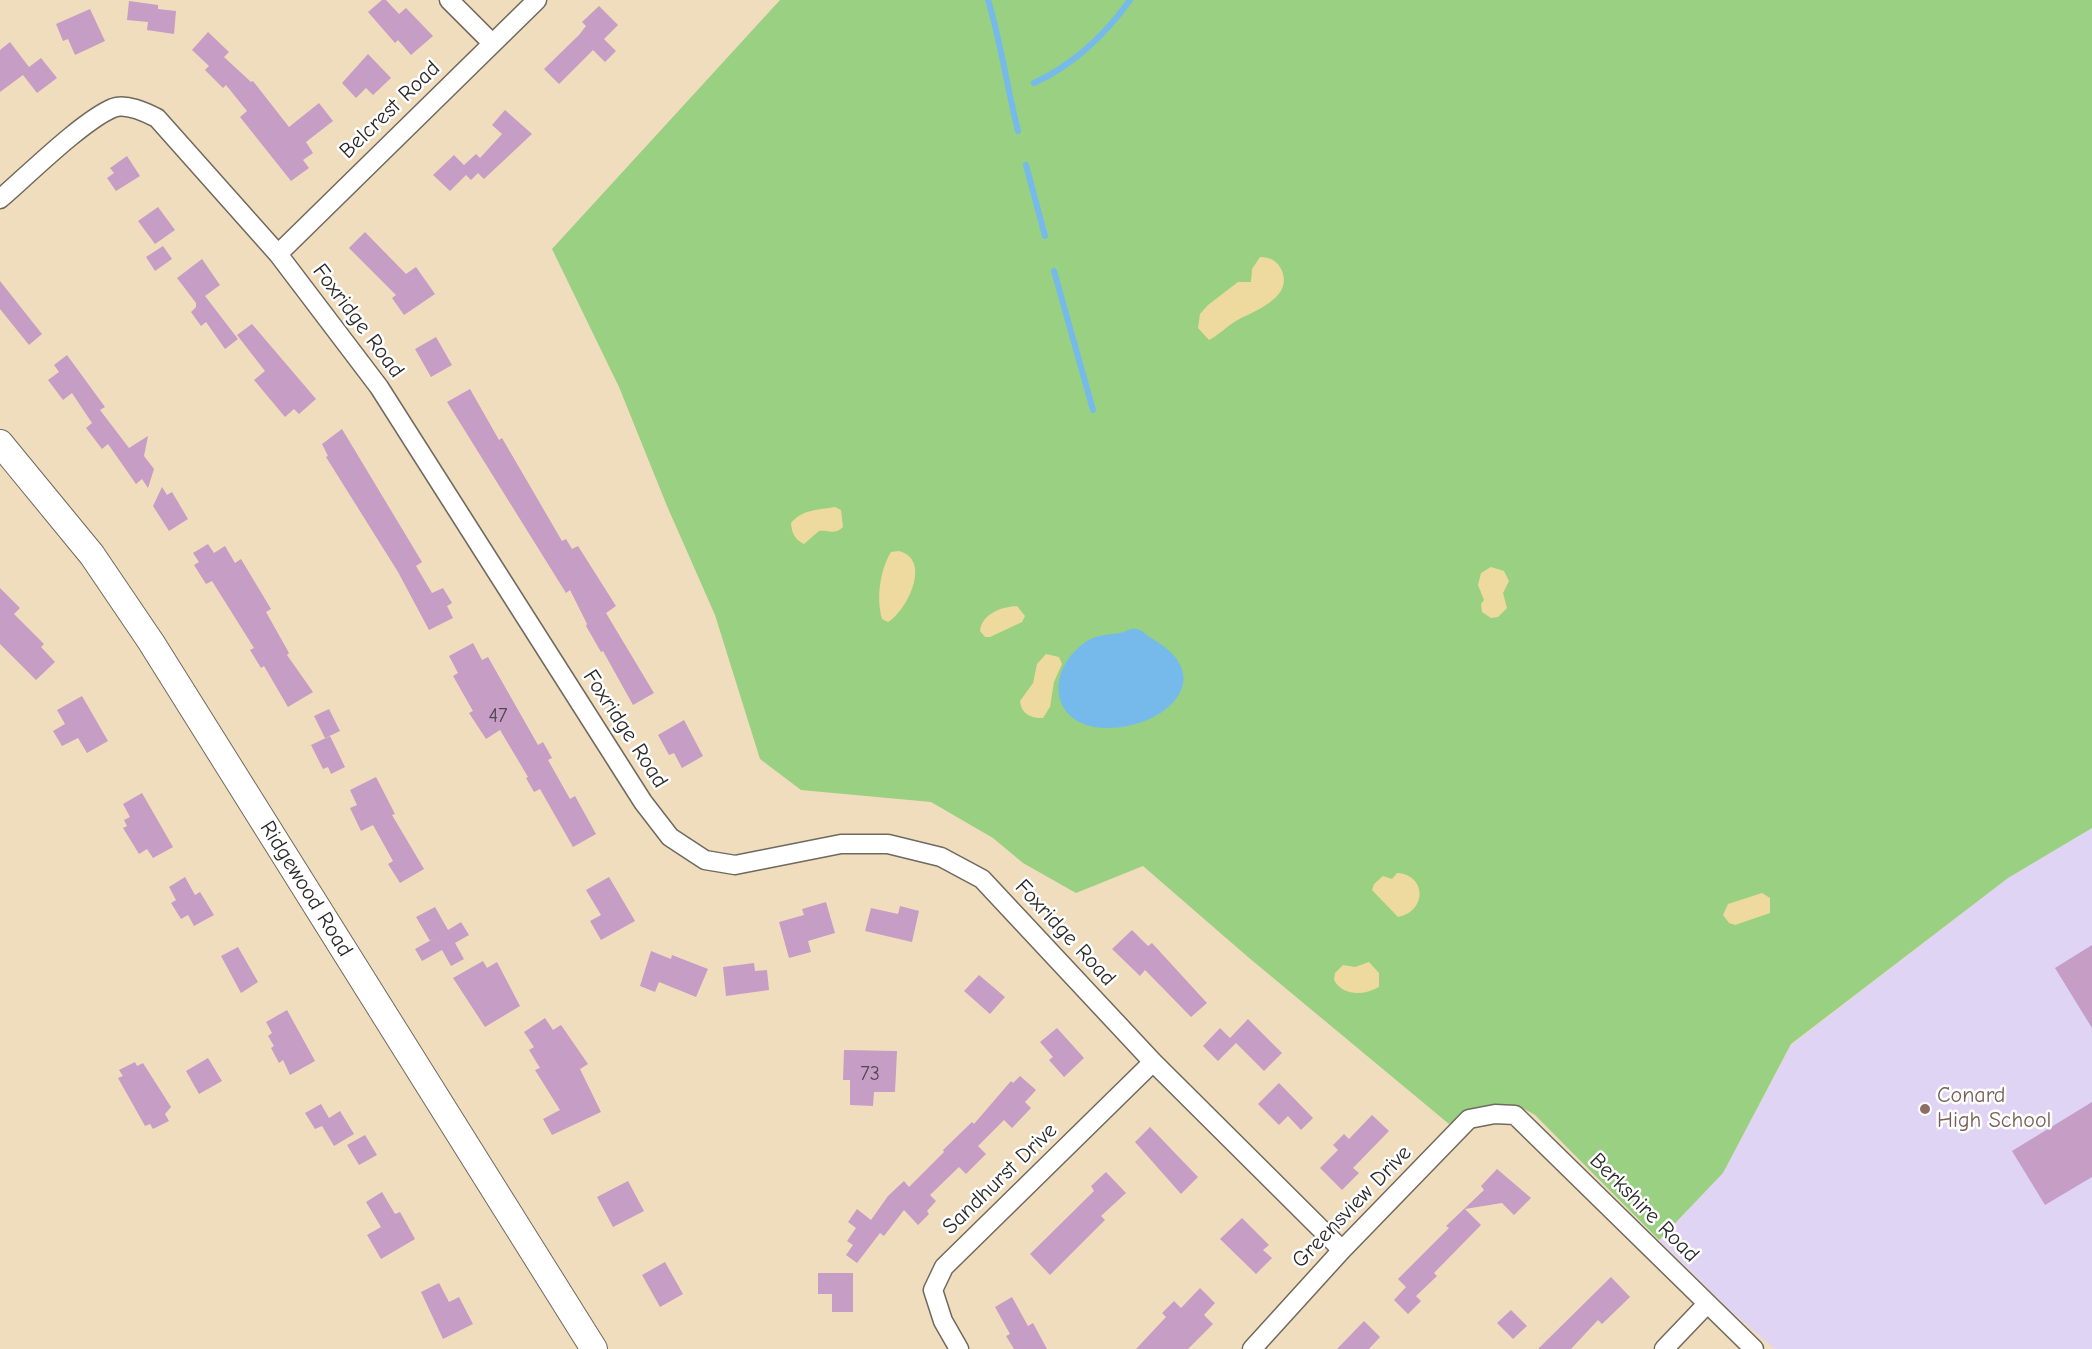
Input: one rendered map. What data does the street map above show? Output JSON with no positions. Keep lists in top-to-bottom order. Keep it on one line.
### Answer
{"streets":{"main road":["Ridgewood Road"],"street":["Belcrest Road","Foxridge Road","Sandhurst Drive","Greensview Drive","Berkshire Road"]},"crossings":[["Belcrest Road","Foxridge Road"],["Foxridge Road","Sandhurst Drive"],["Foxridge Road","Greensview Drive"],["Greensview Drive","Berkshire Road"]],"places":["Conard High School"],"house_numbers":["47","73"]}
